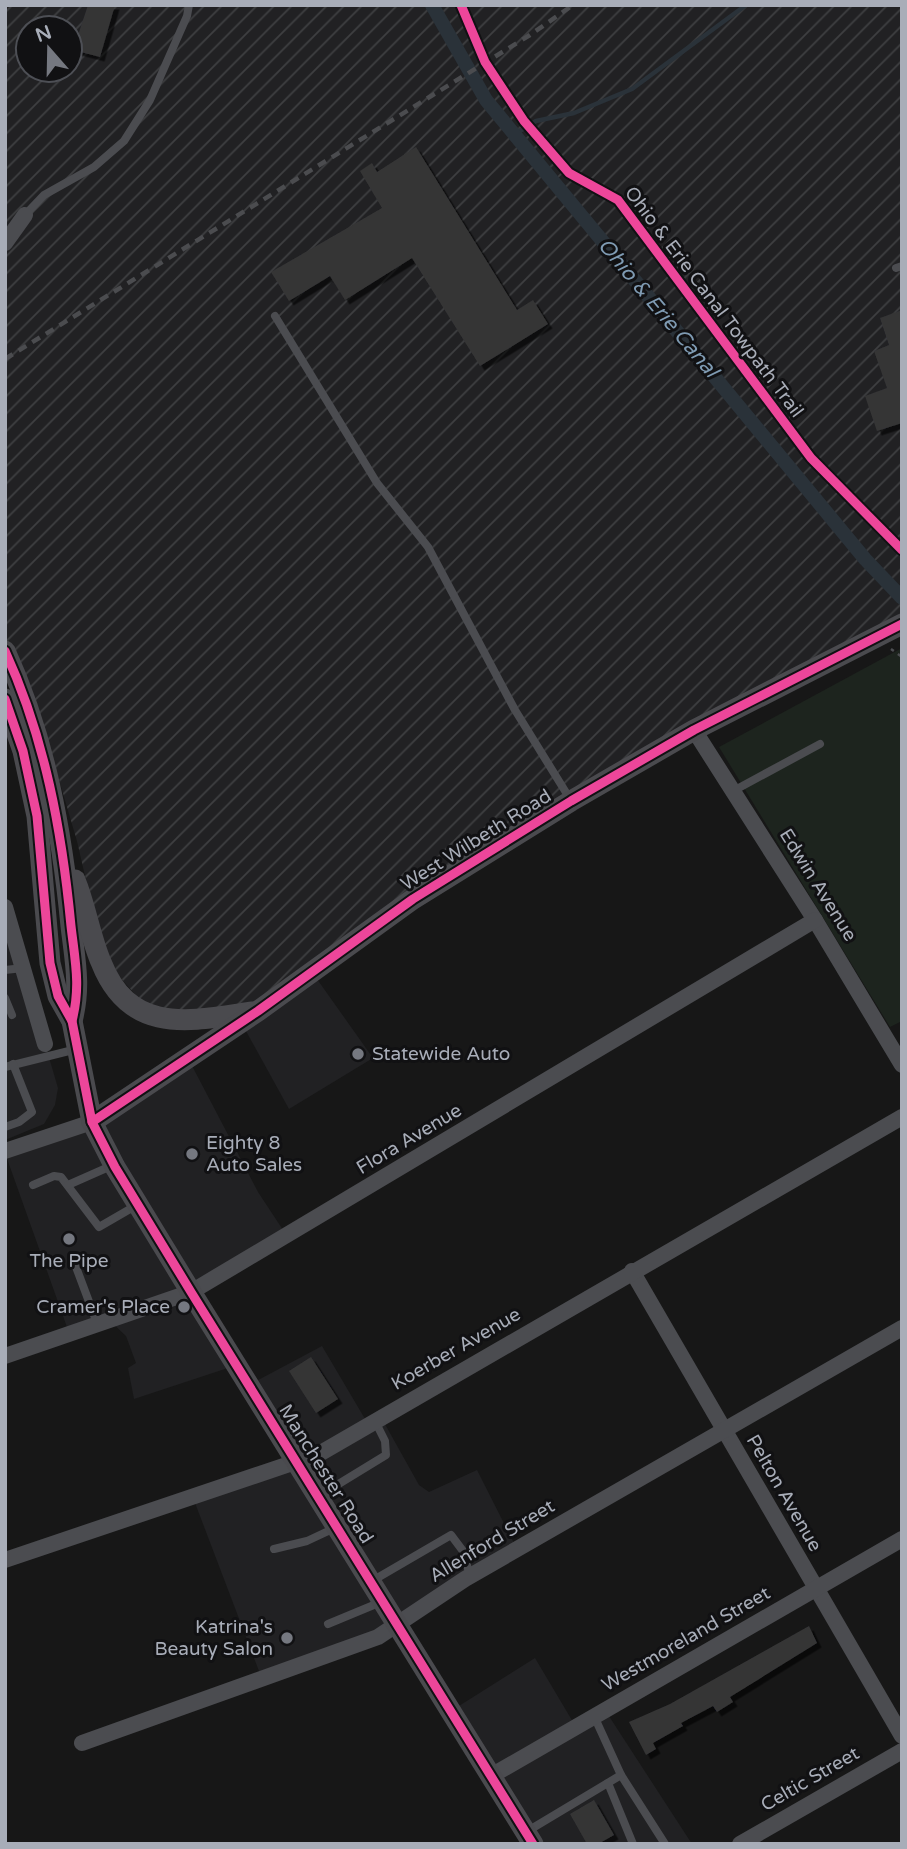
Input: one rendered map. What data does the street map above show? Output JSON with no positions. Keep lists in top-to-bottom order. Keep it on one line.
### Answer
{"streets":{"main road":["West Wilbeth Road","Manchester Road"],"street":["Edwin Avenue","Flora Avenue","Koerber Avenue","Pelton Avenue","Allenford Street","Westmoreland Street","Celtic Street"],"cycle path":["Ohio & Erie Canal Towpath Trail"]},"crossings":[["West Wilbeth Road","Edwin Avenue"],["West Wilbeth Road","Manchester Road"],["Edwin Avenue","Flora Avenue"],["Flora Avenue","Manchester Road"],["Koerber Avenue","Manchester Road"],["Koerber Avenue","Pelton Avenue"],["Manchester Road","Allenford Street"],["Manchester Road","Westmoreland Street"],["Pelton Avenue","Allenford Street"],["Pelton Avenue","Westmoreland Street"]],"water":["Ohio & Erie Canal"],"places":["Statewide Auto","Eighty 8 Auto Sales","The Pipe","Cramer's Place","Katrina's Beauty Salon"],"north":"top"}
